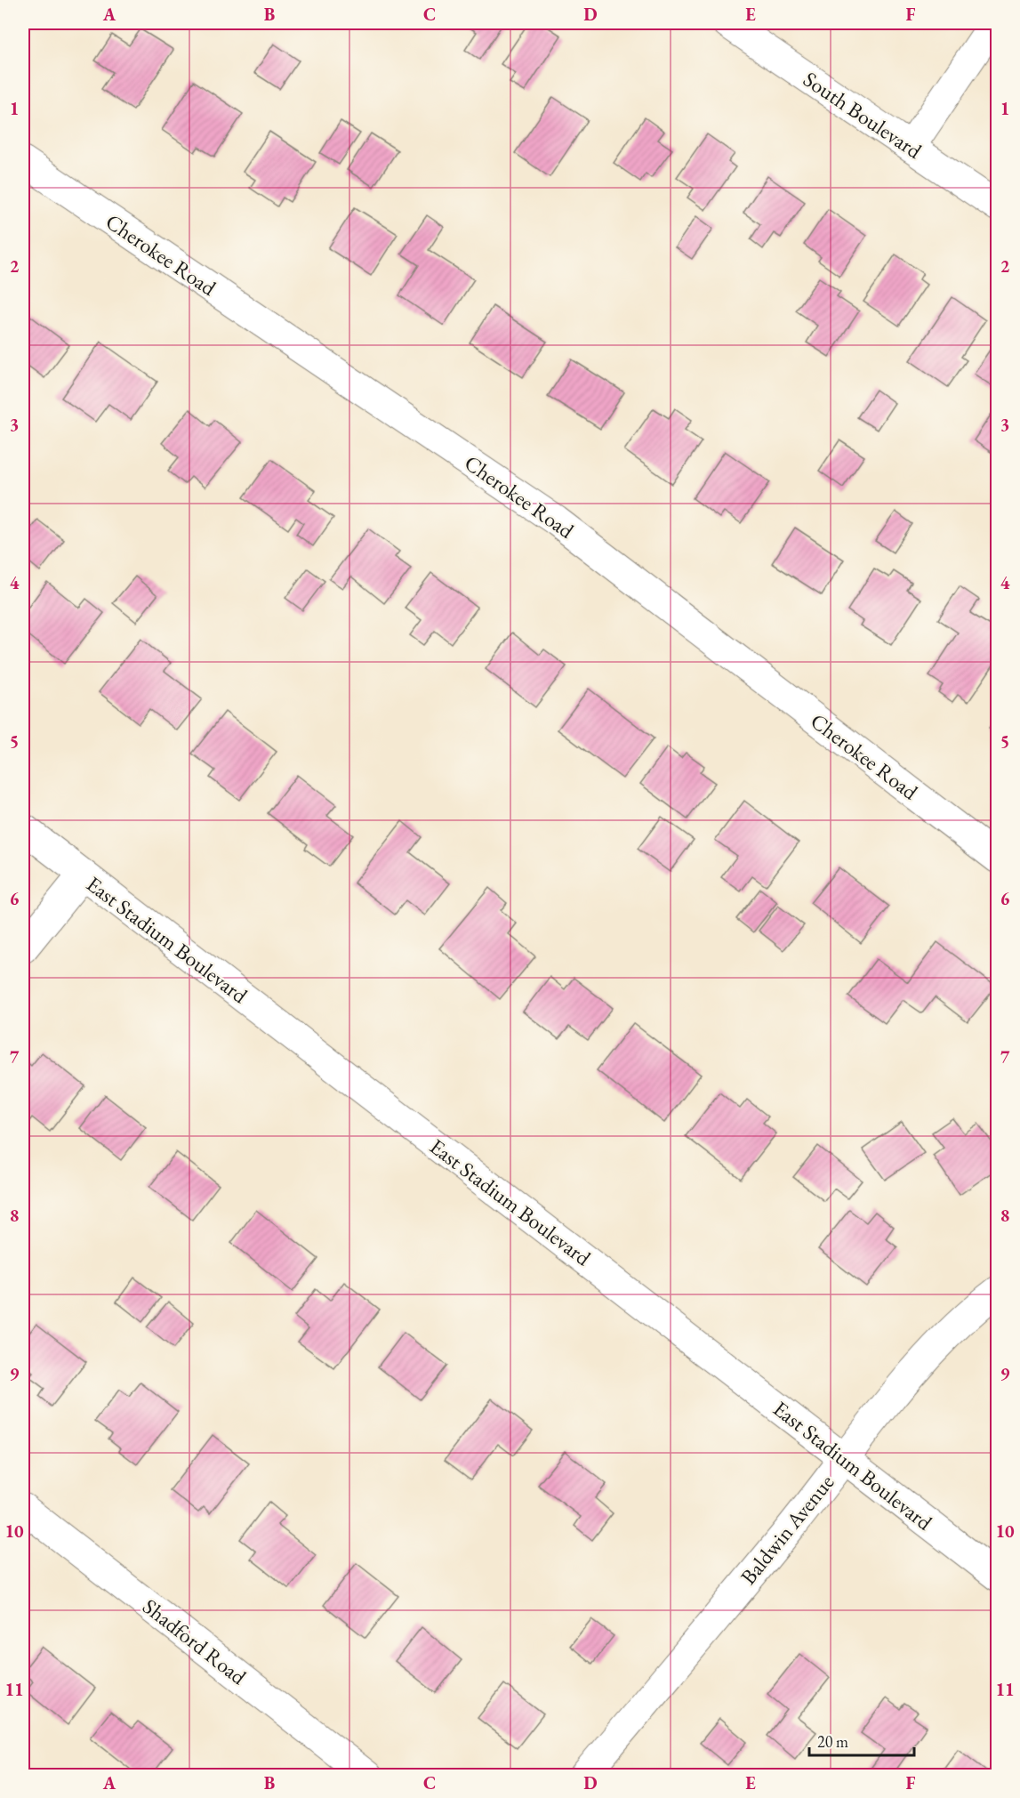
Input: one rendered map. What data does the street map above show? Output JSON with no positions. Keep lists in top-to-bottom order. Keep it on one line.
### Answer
{"streets":{"street":["South Boulevard","Cherokee Road","East Stadium Boulevard","Baldwin Avenue","Shadford Road"]},"crossings":[["East Stadium Boulevard","Baldwin Avenue"]],"scale_bar":"20 m","grid":{"columns":["A","B","C","D","E","F"],"rows":["1","2","3","4","5","6","7","8","9","10","11"]}}
